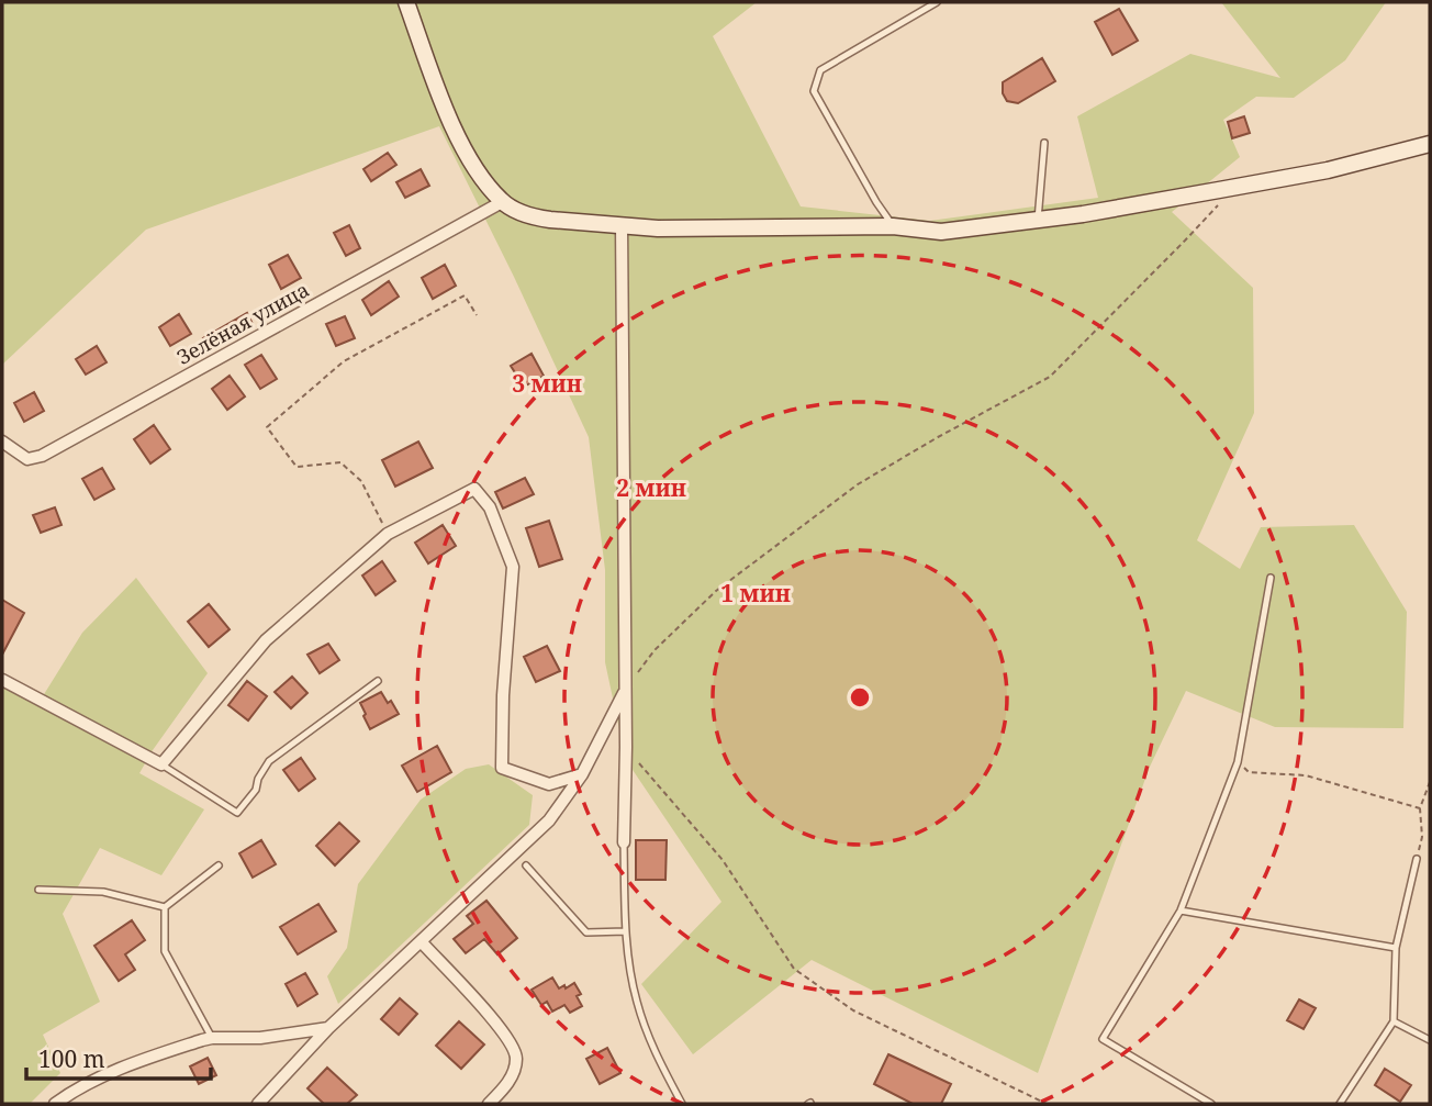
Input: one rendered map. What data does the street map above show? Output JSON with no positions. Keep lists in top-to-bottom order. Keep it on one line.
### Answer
{"streets":{"street":["Зелёная улица"]},"scale_bar":"100 m","rings":["3 мин","2 мин","1 мин"]}
